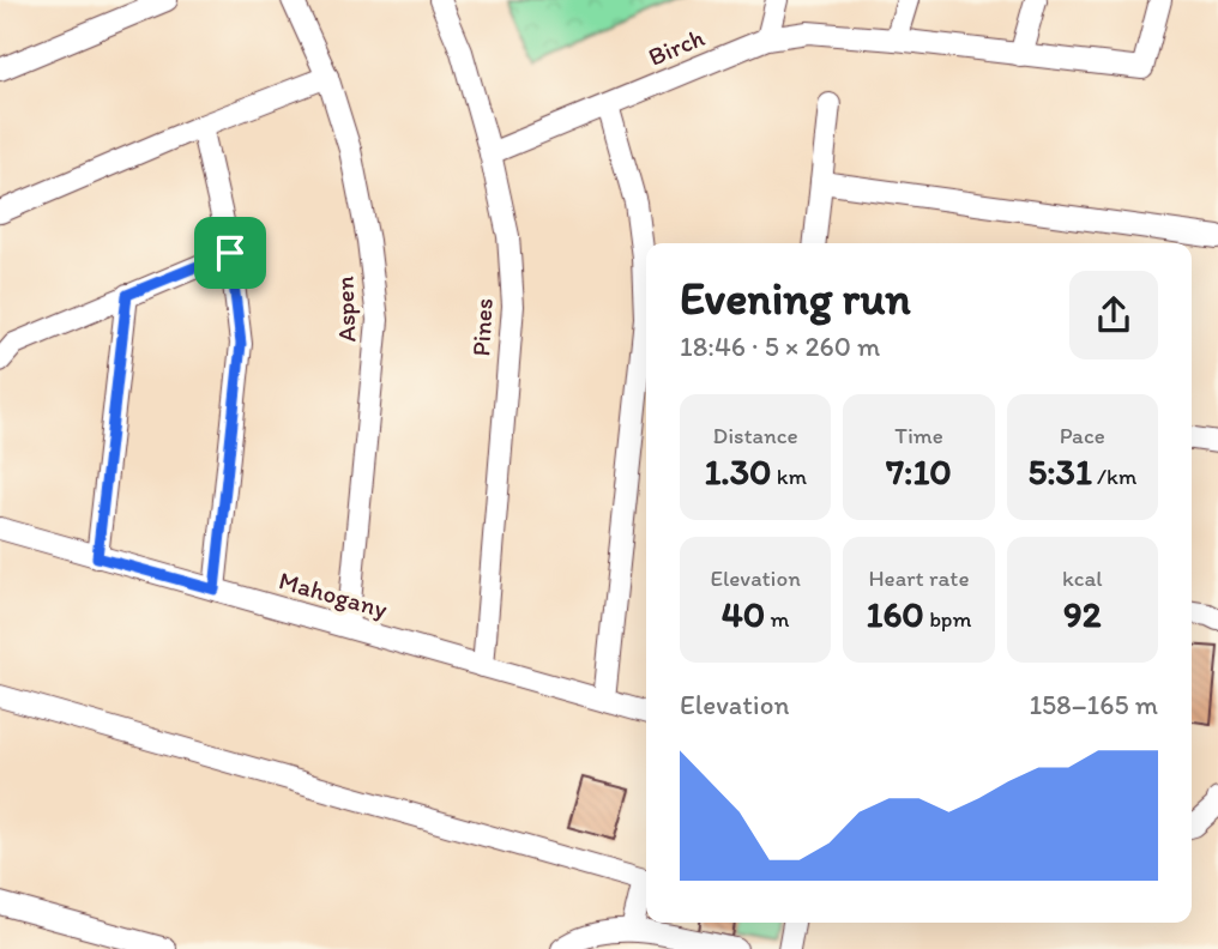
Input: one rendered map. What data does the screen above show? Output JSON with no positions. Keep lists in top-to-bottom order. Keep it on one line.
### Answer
{"streets":{"street":["Birch","Aspen","Pines","Mahogany"]},"crossings":[["Birch","Pines"],["Aspen","Mahogany"],["Pines","Mahogany"]],"page":{"heading":["Evening run","18:46 · 5 × 260 m"],"stats":[["Distance","1.30 km"],["Time","7:10"],["Pace","5:31 /km"],["Elevation","40 m"],["Heart rate","160 bpm"],["kcal","92"]],"chart":["Elevation","158–165 m"]}}
